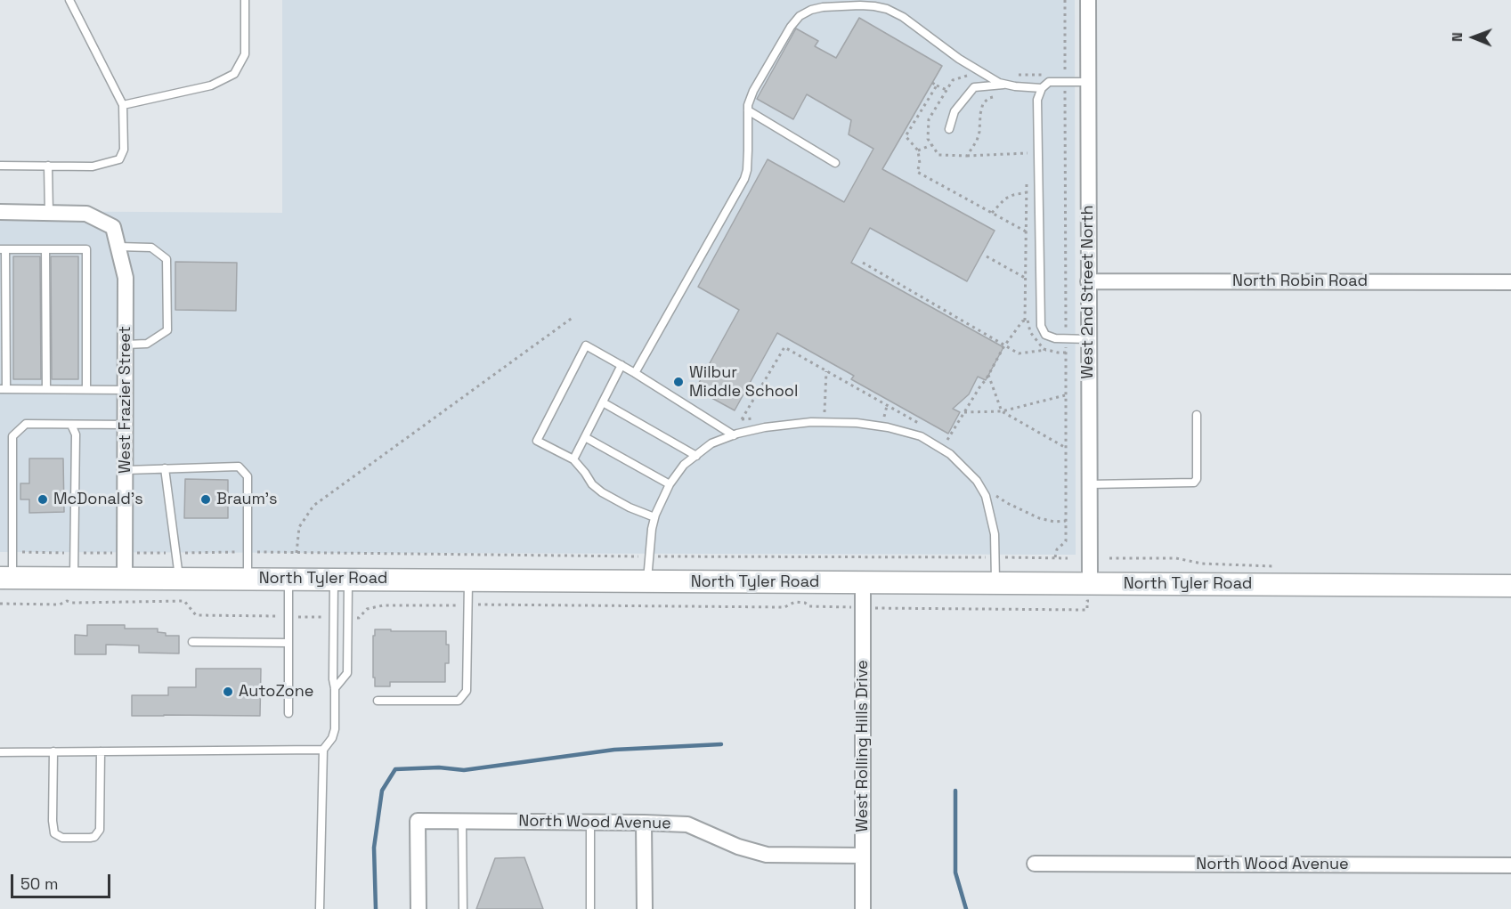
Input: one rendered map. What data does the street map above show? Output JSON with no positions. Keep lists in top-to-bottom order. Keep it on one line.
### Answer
{"streets":{"main road":["North Tyler Road"],"street":["North Robin Road","West 2nd Street North","West Frazier Street","West Rolling Hills Drive","North Wood Avenue"]},"crossings":[["North Robin Road","West 2nd Street North"],["West 2nd Street North","North Tyler Road"],["West Frazier Street","North Tyler Road"],["North Tyler Road","West Rolling Hills Drive"],["West Rolling Hills Drive","North Wood Avenue"]],"places":["Wilbur Middle School","McDonald's","Braum's","AutoZone"],"scale_bar":"50 m","north":"left"}
